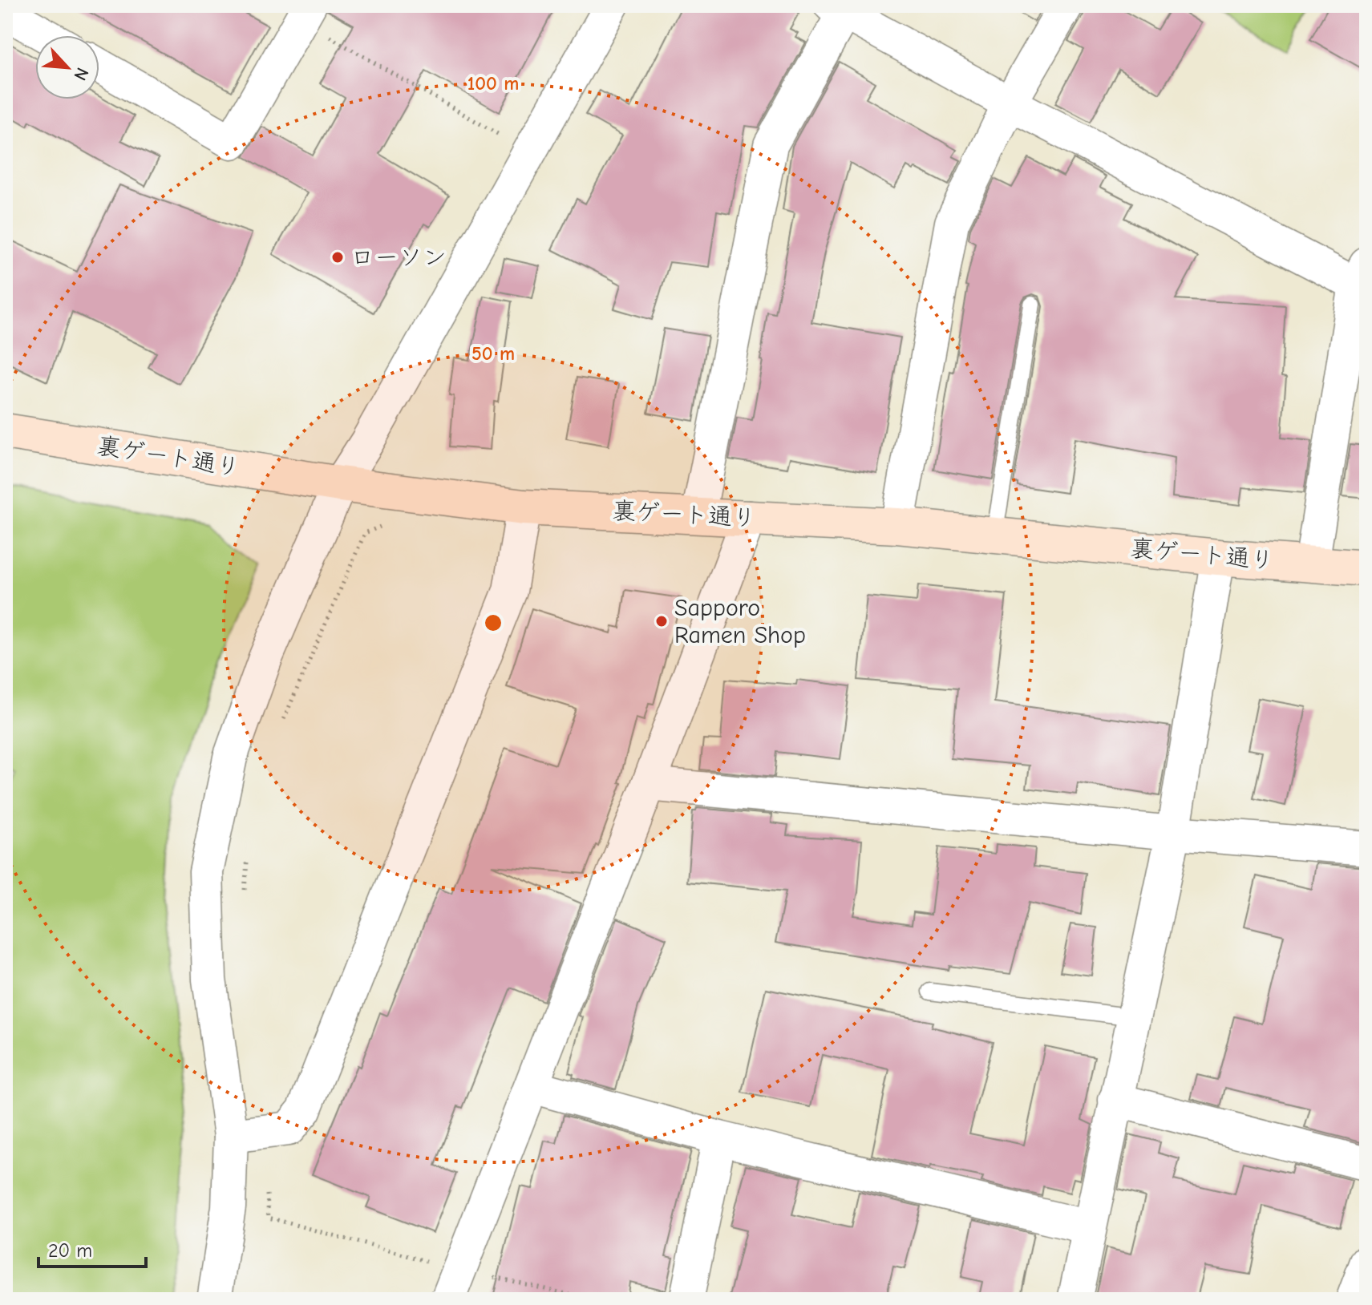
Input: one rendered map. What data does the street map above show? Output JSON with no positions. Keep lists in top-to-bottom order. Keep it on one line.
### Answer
{"streets":{"street":["裏ゲート通り"]},"places":["ローソン","Sapporo Ramen Shop"],"scale_bar":"20 m","north":"bottom right","rings":["100 m","50 m"]}
